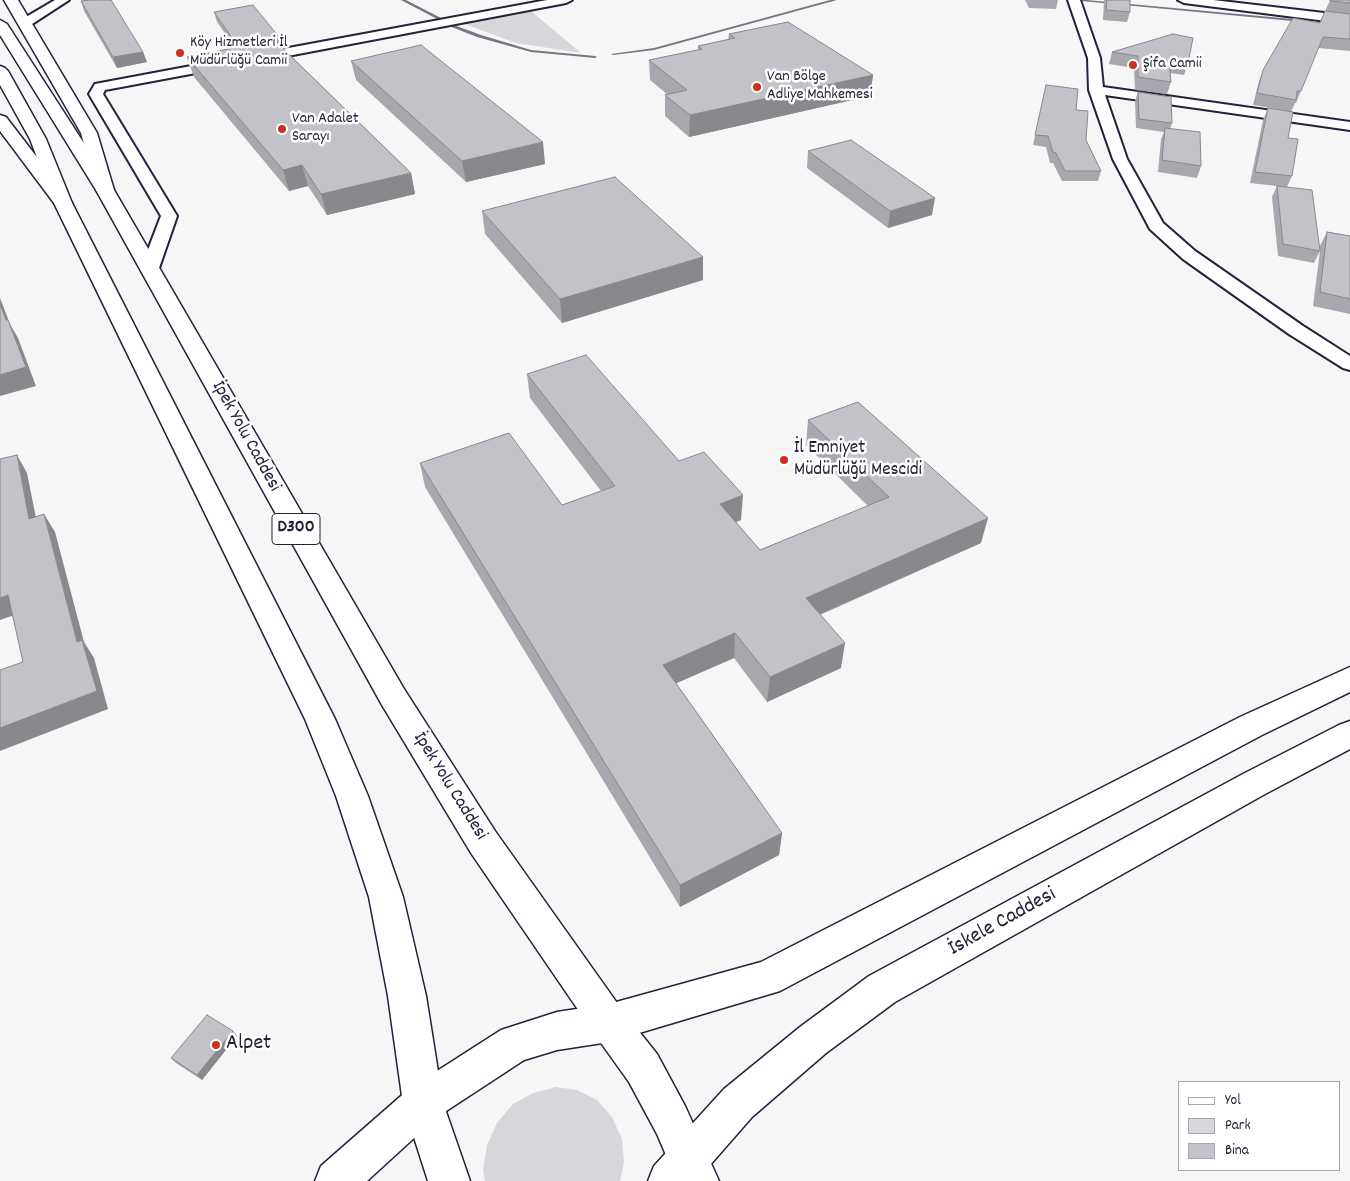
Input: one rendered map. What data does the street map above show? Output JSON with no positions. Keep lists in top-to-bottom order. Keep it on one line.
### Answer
{"streets":{"main road":["İpek Yolu Caddesi","D300","İskele Caddesi"]},"crossings":[["İpek Yolu Caddesi","İskele Caddesi"]],"places":["Köy Hizmetleri İl Müdürlüğü Camii","Şifa Camii","Van Bölge Adliye Mahkemesi","Van Adalet Sarayı","İl Emniyet Müdürlüğü Mescidi","Alpet"],"legend":["Yol","Park","Bina"]}
